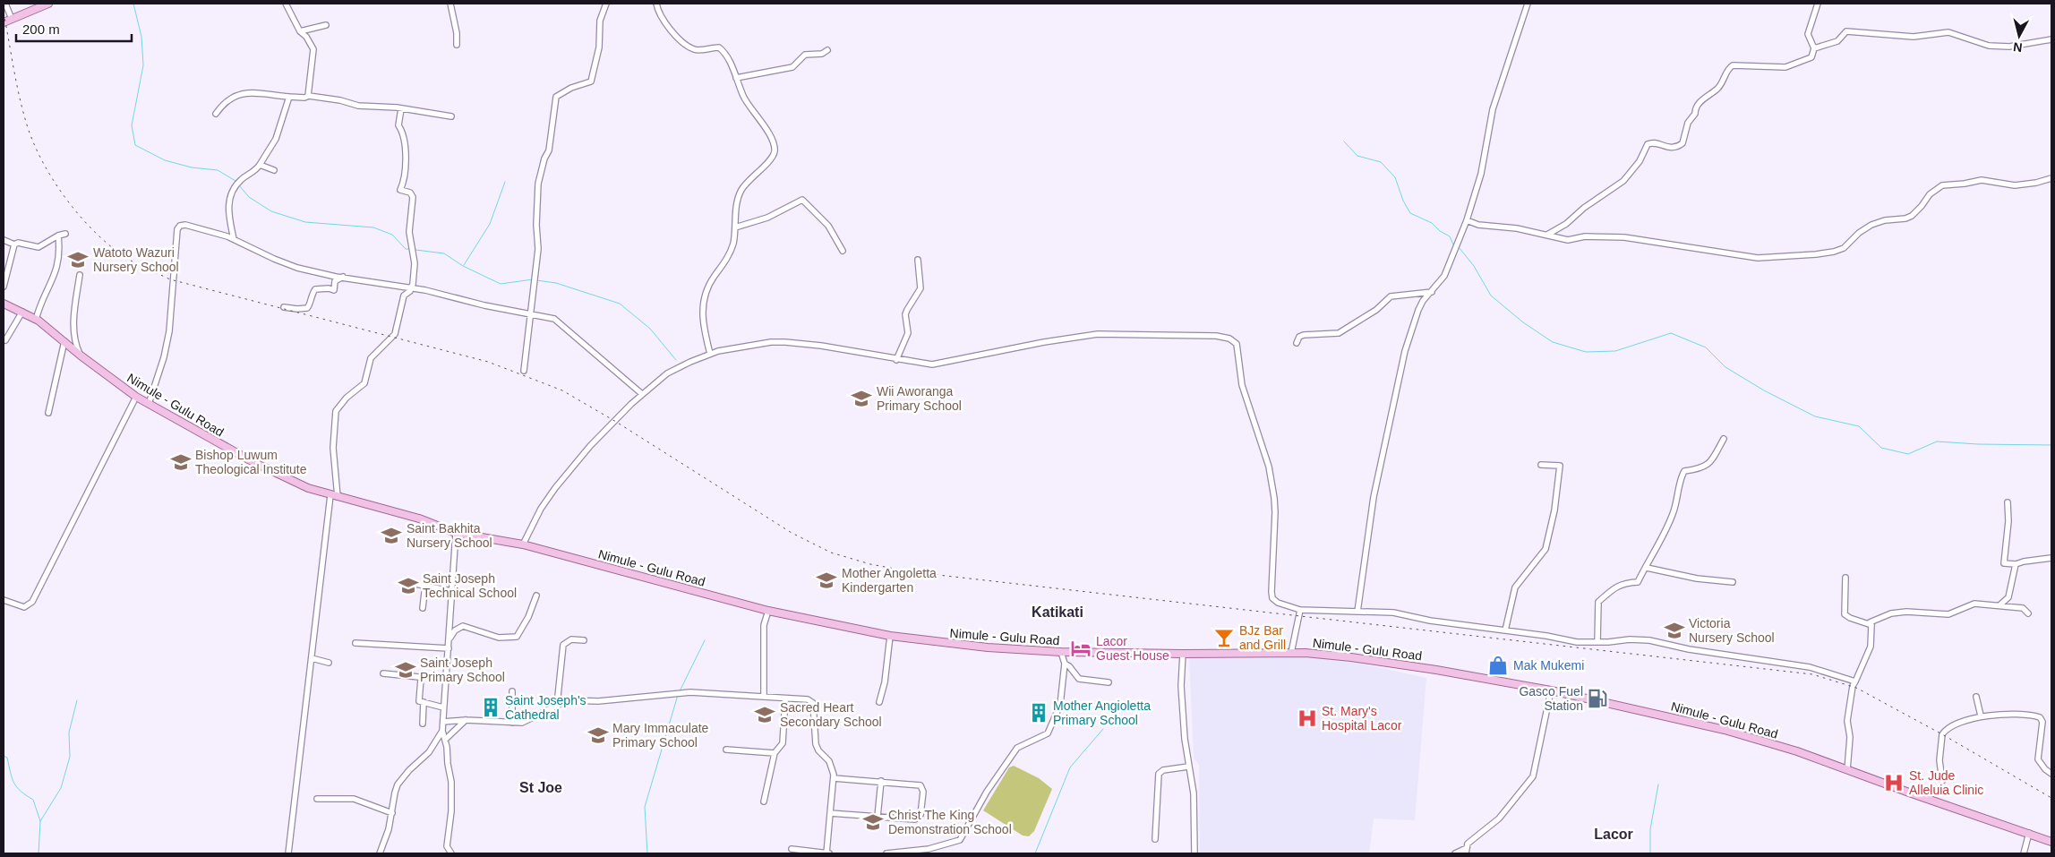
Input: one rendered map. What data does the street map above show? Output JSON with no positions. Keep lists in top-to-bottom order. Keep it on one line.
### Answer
{"streets":{"main road":["Nimule - Gulu Road"]},"districts":["Katikati","St Joe","Lacor"],"places":{"school or university":["Watoto Wazuri Nursery School","Wii Aworanga Primary School","Bishop Luwum Theological Institute","Saint Bakhita Nursery School","Mother Angoletta Kindergarten","Saint Joseph Technical School","Victoria Nursery School","Saint Joseph Primary School","Sacred Heart Secondary School","Mary Immaculate Primary School","Christ The King Demonstration School"],"bar":["BJz Bar and Grill"],"hotel":["Lacor Guest House"],"shop":["Mak Mukemi"],"fuel station":["Gasco Fuel Station"],"building":["Saint Joseph's Cathedral","Mother Angioletta Primary School"],"hospital":["St. Mary's Hospital Lacor","St. Jude Alleluia Clinic"]},"scale_bar":"200 m","north":"bottom"}
